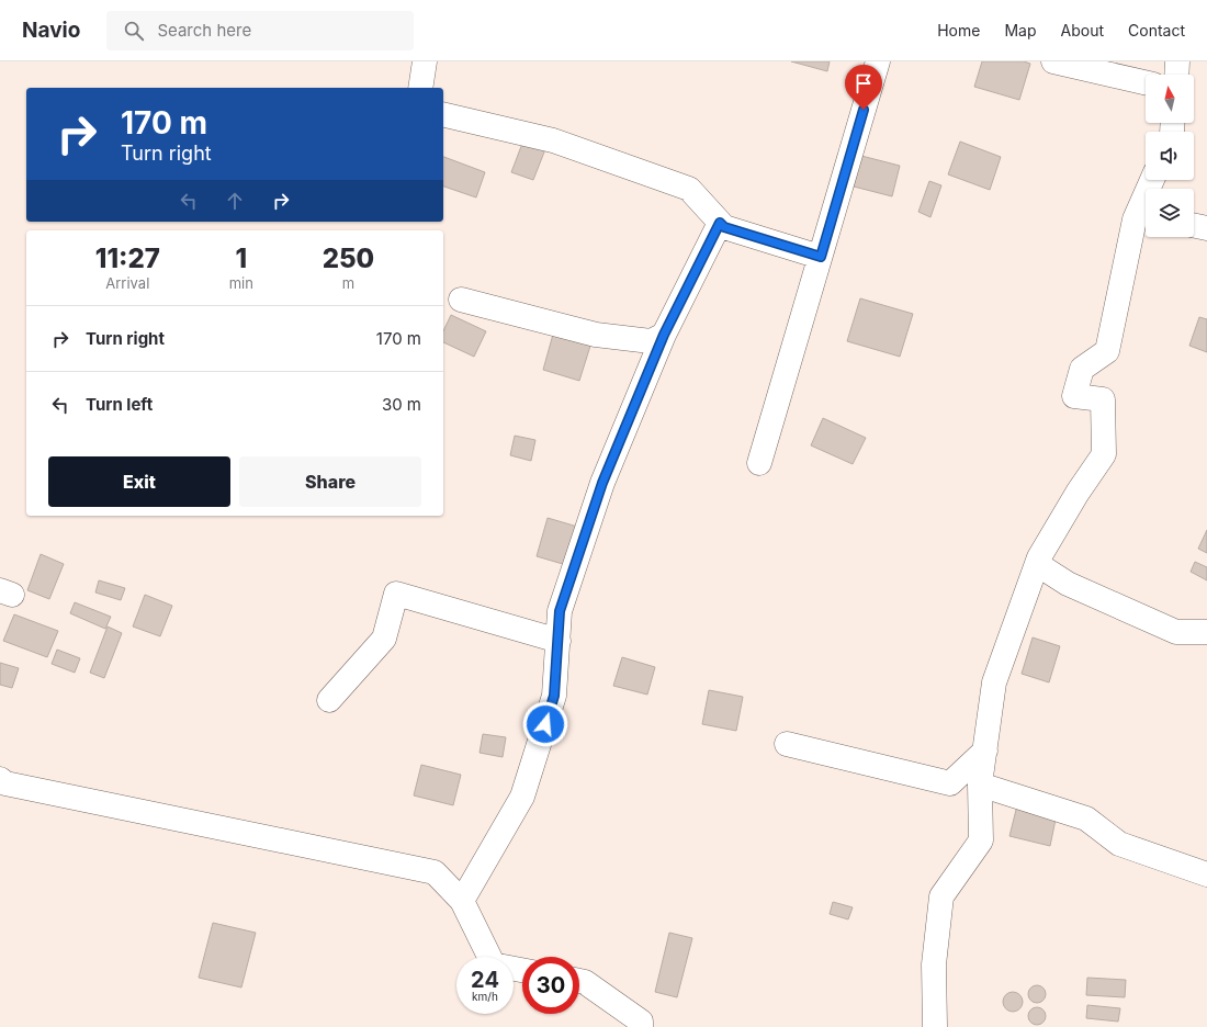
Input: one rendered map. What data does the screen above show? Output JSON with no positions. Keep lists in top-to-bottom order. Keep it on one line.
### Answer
{"north":"top","page":{"header":"Navio","search":"Search here","nav":["Home","Map","About","Contact"],"turn":["170 m","Turn right"],"eta":["11:27","Arrival","1","min","250","m"],"list":[{"name":"Turn right","value":"170 m"},{"name":"Turn left","value":"30 m"}],"buttons":["Exit","Share"],"speed":"24 km/h","limit":"30"}}
